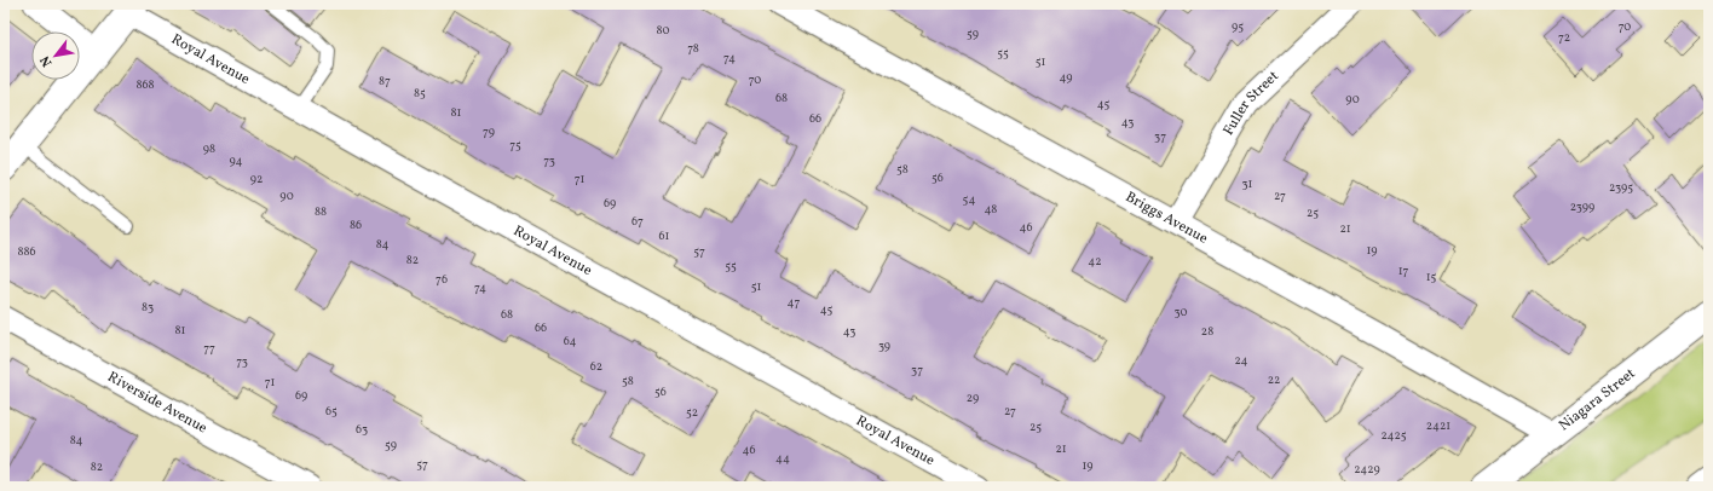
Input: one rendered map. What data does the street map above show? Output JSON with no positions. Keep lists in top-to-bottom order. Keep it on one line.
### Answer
{"streets":{"main road":["Niagara Street"],"street":["Royal Avenue","Fuller Street","Briggs Avenue","Riverside Avenue"]},"crossings":[["Fuller Street","Briggs Avenue"],["Briggs Avenue","Niagara Street"]],"house_numbers":["95","70","80","59","72","78","55","74","51","49","70","87","868","85","68","90","45","81","66","43","79","37","75","98","94","73","58","56","92","71","31","2395","90","27","54","69","2399","48","88","25","67","86","46","21","61","84","19","886","57","82","42","55","17","15","76","51","74","47","83","45","30","68","66","81","43","28","64","39","77","24","73","62","37","22","58","71","56","69","29","65","27","52","2421","25","63","2425","84","59","21","46","44","57","19","82","2429"],"north":"bottom left"}
